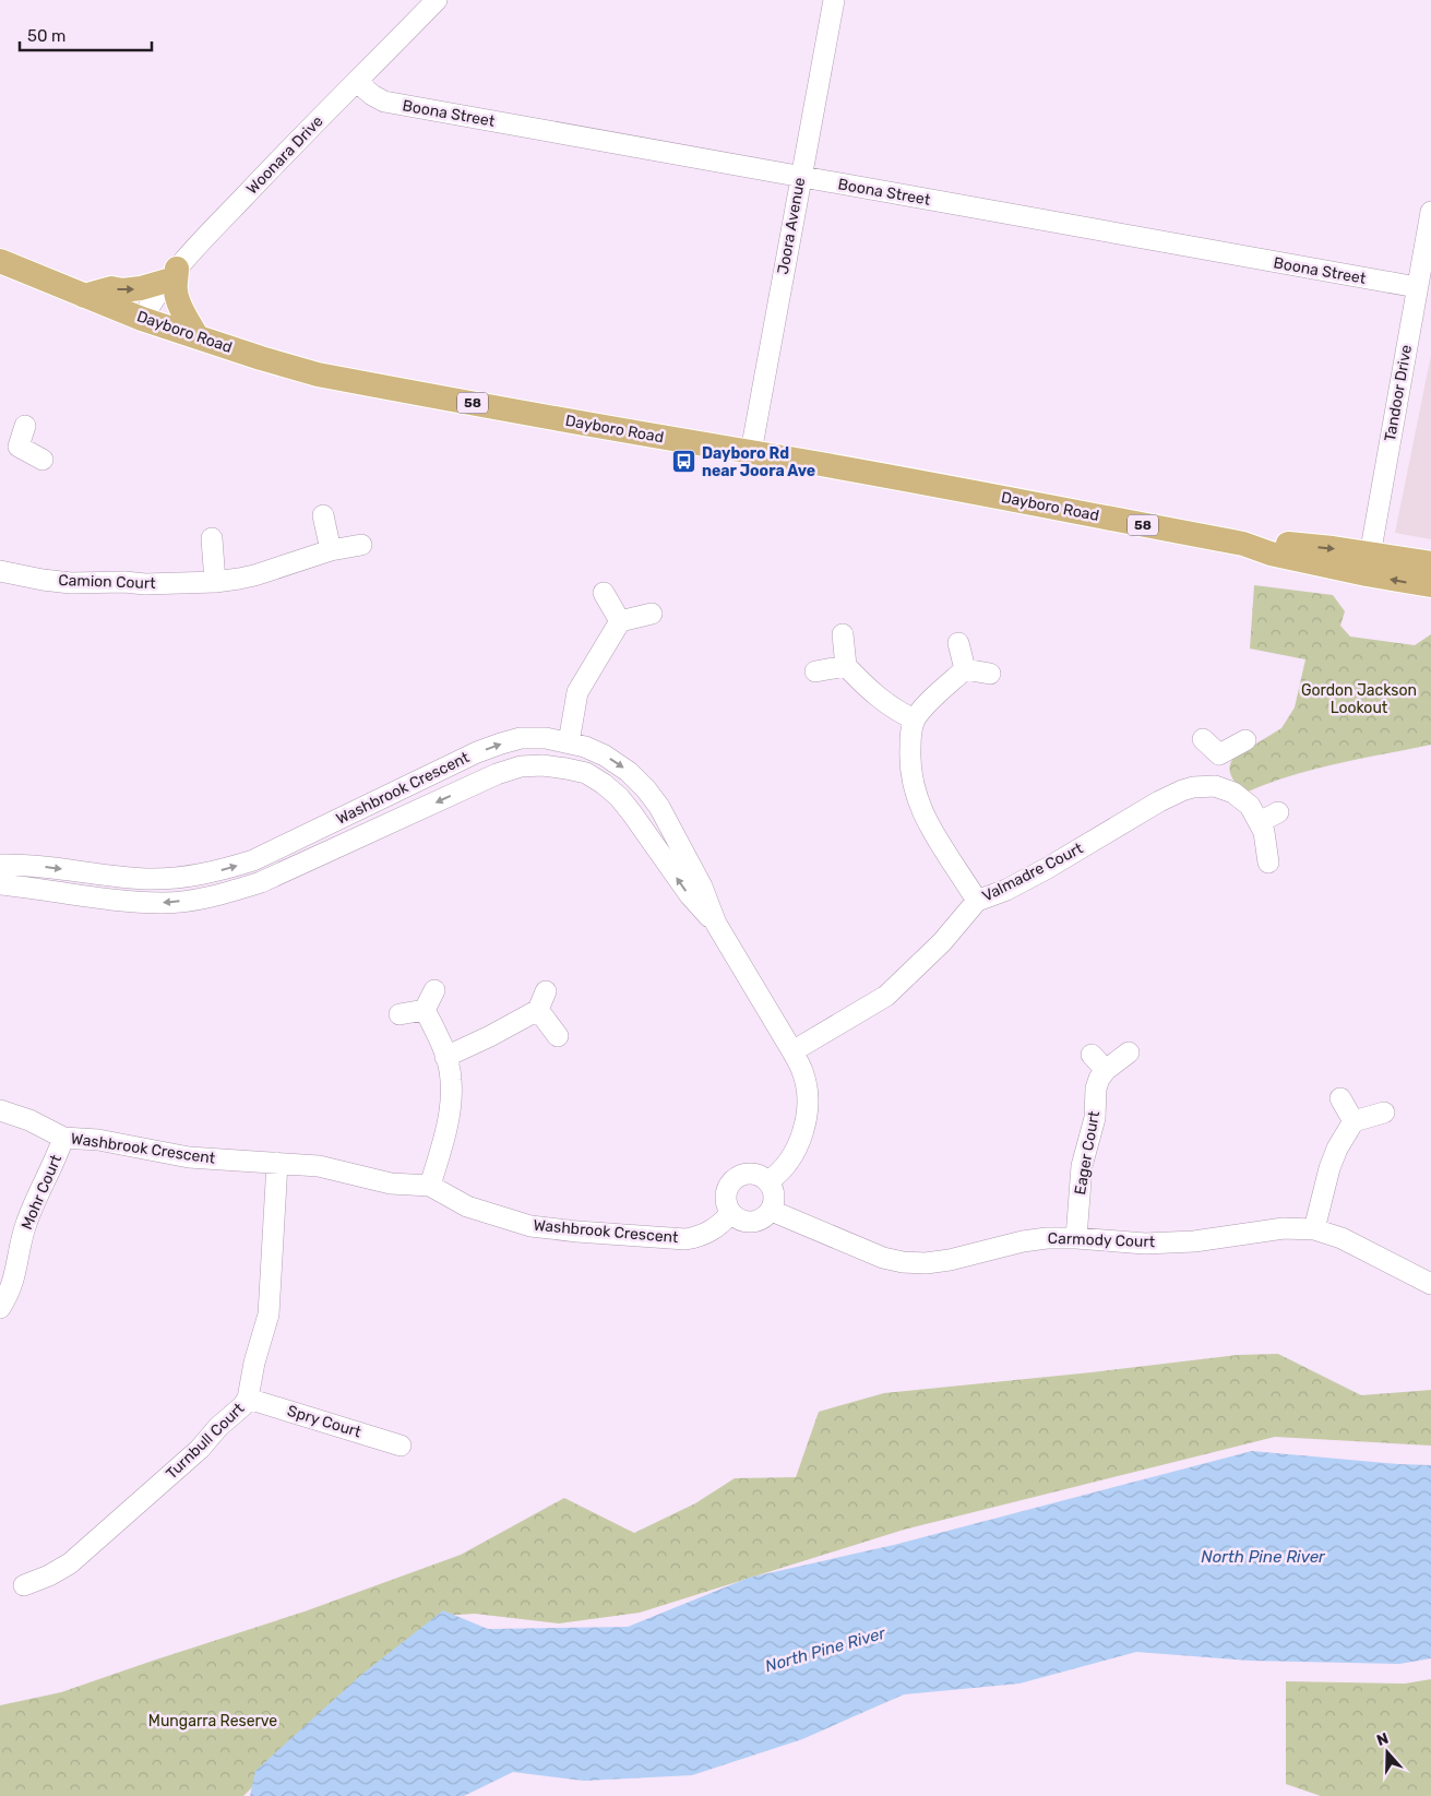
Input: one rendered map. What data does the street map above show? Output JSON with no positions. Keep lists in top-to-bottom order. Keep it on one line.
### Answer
{"streets":{"main road":["Dayboro Road","58"],"street":["Boona Street","Woonara Drive","Joora Avenue","Tandoor Drive","Camion Court","Washbrook Crescent","Valmadre Court","Eager Court","Mohr Court","Carmody Court","Spry Court","Turnbull Court"]},"crossings":[["Boona Street","Woonara Drive"],["Boona Street","Joora Avenue"],["Boona Street","Tandoor Drive"],["Woonara Drive","Dayboro Road"],["Joora Avenue","Dayboro Road"],["Dayboro Road","Tandoor Drive"],["Washbrook Crescent","Valmadre Court"],["Washbrook Crescent","Mohr Court"],["Washbrook Crescent","Carmody Court"],["Washbrook Crescent","Turnbull Court"],["Eager Court","Carmody Court"],["Spry Court","Turnbull Court"]],"water":["North Pine River"],"parks":["Gordon Jackson Lookout","Mungarra Reserve"],"places":{"bus stop":["Dayboro Rd near Joora Ave"]},"scale_bar":"50 m","north":"top"}
